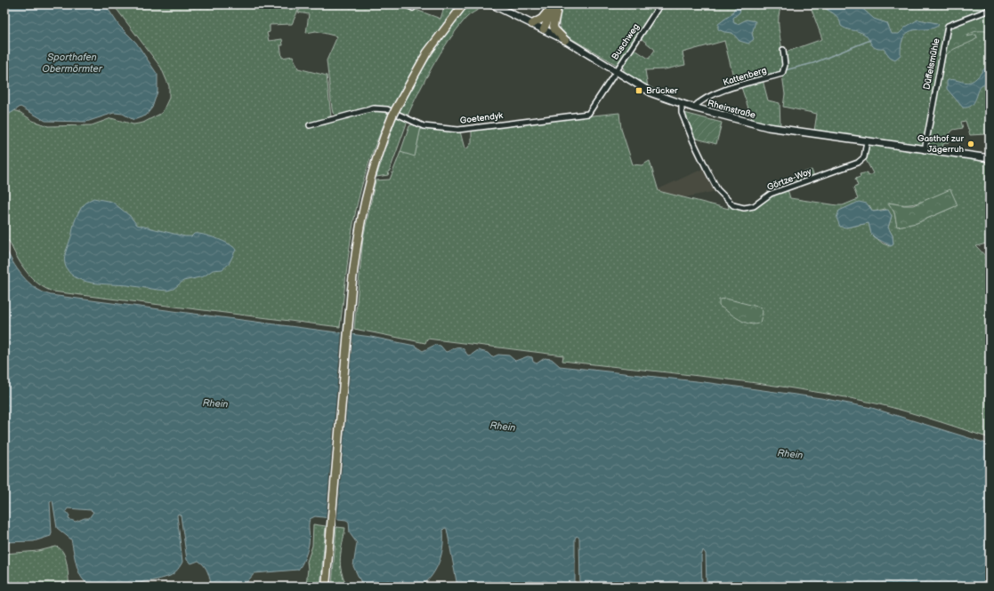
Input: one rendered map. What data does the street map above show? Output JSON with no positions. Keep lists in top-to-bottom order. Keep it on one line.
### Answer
{"streets":{"main road":["Rheinstraße"],"street":["Buschweg","Düffelsmühle","Kattenberg","Goetendyk","Görtze-Woy"]},"crossings":[["Buschweg","Rheinstraße"],["Buschweg","Goetendyk"],["Düffelsmühle","Rheinstraße"],["Kattenberg","Rheinstraße"],["Rheinstraße","Goetendyk"],["Rheinstraße","Görtze-Woy"]],"water":["Sporthafen Obermörmter","Rhein"],"places":{"transit":["Brücker"],"other":["Gasthof zur Jägerruh"]}}
